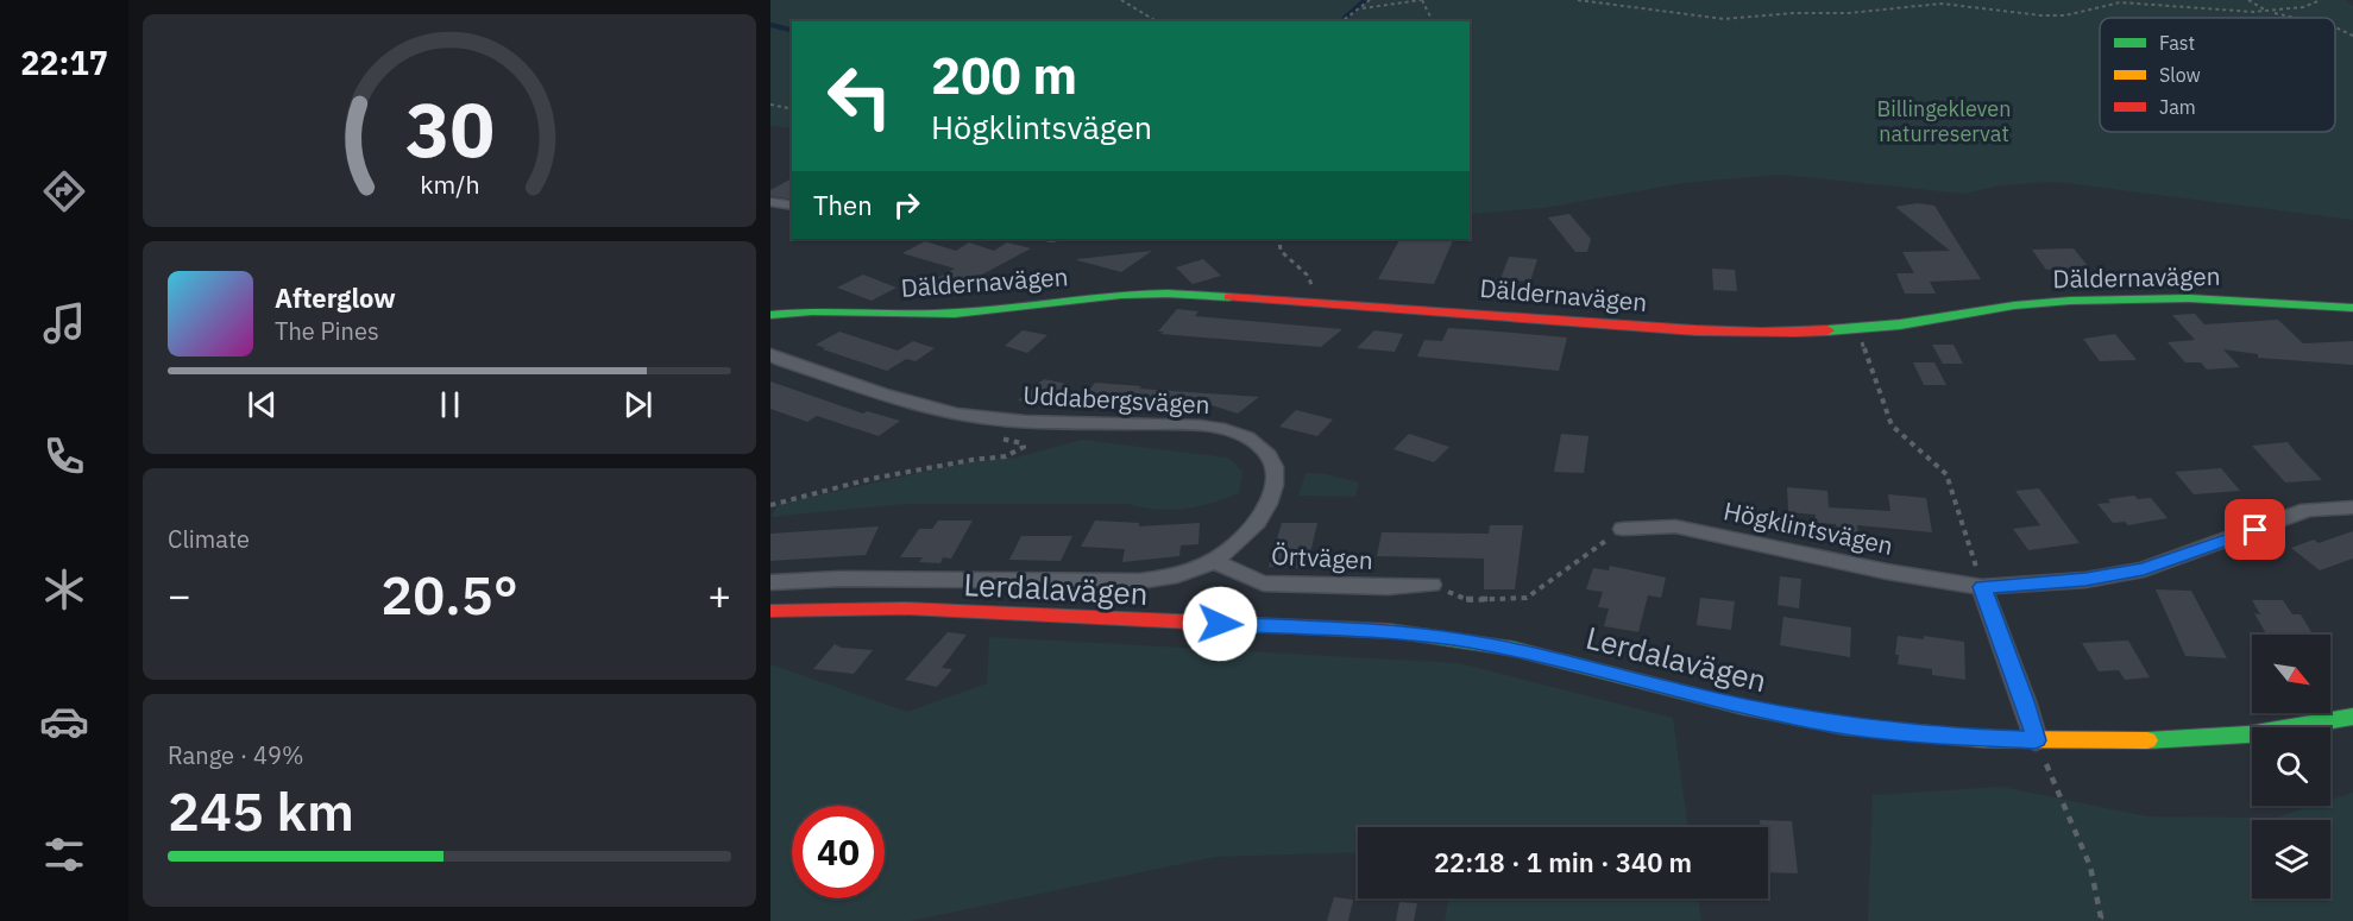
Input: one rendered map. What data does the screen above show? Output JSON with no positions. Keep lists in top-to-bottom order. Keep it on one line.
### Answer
{"streets":{"street":["Däldernavägen","Uddabergsvägen","Högklintsvägen","Örtvägen","Lerdalavägen"]},"crossings":[["Uddabergsvägen","Örtvägen"]],"parks":["Billingekleven naturreservat"],"legend":["Fast","Slow","Jam"],"north":"bottom right","page":{"tabs":"22:17","turn":["200 m","Högklintsvägen"],"then":"Then","song":["Afterglow","The Pines"],"tile":["Climate",["Range · 49%","245 km"]],"heat":["−","20.5°","+"],"limit":"40","trip":"22:18 · 1 min · 340 m","gauge":["30","km/h"]}}
